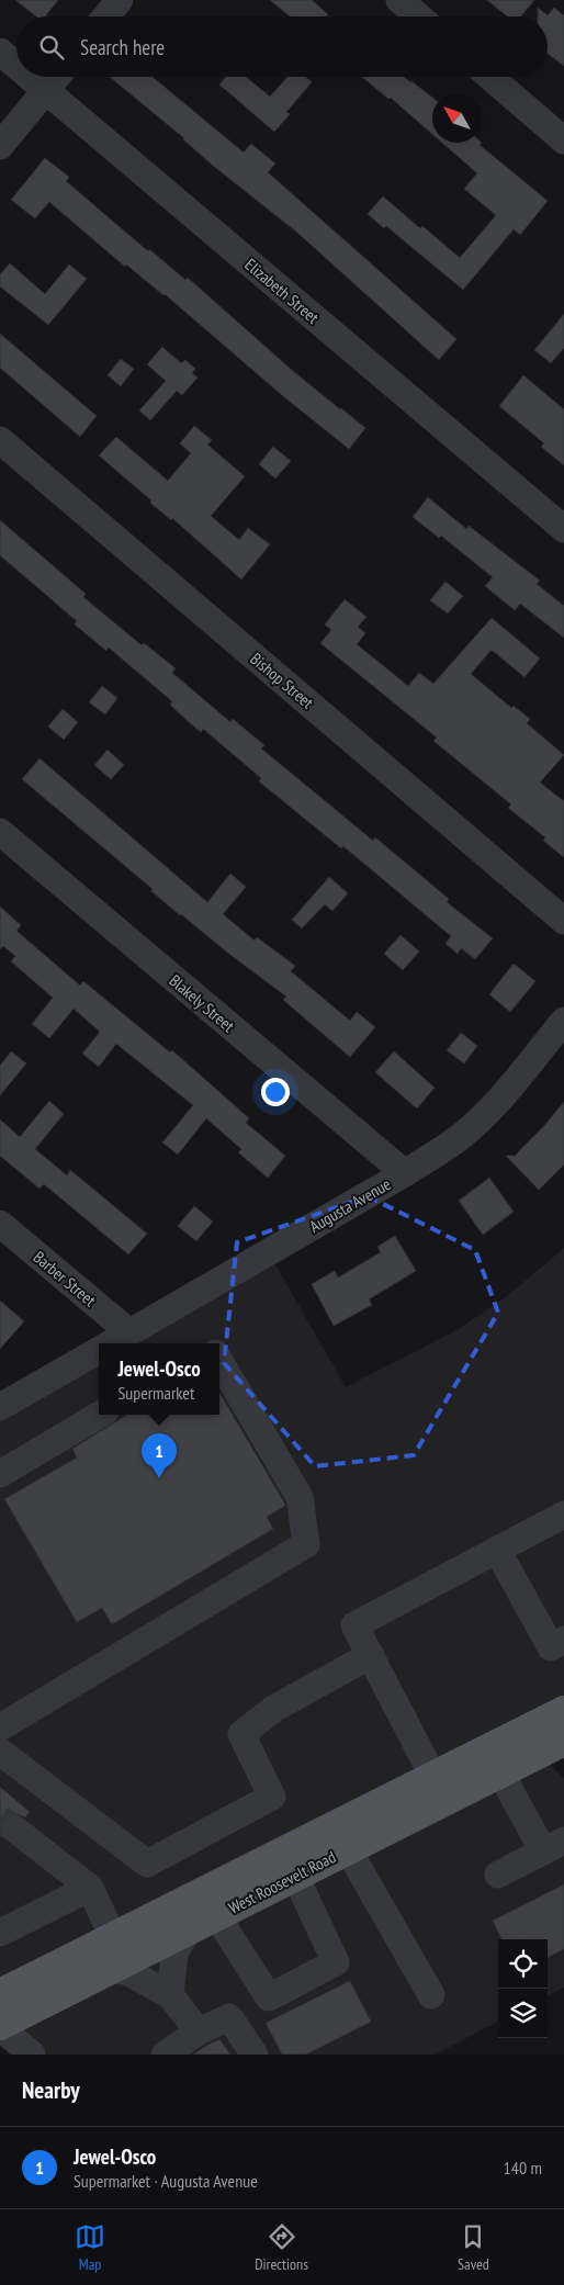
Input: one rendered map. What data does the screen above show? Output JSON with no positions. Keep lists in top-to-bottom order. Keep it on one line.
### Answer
{"streets":{"main road":["West Roosevelt Road"],"street":["Elizabeth Street","Bishop Street","Blakely Street","Augusta Avenue","Barber Street"]},"crossings":[["Blakely Street","Augusta Avenue"],["Augusta Avenue","Barber Street"]],"north":"top left","page":{"search":"Search here","popup":["Jewel-Osco","Supermarket"],"pins":"1","heading":"Nearby","list":[{"mark":"1","name":"Jewel-Osco","note":"Supermarket · Augusta Avenue","value":"140 m"}],"nav":["Map","Directions","Saved"]}}
